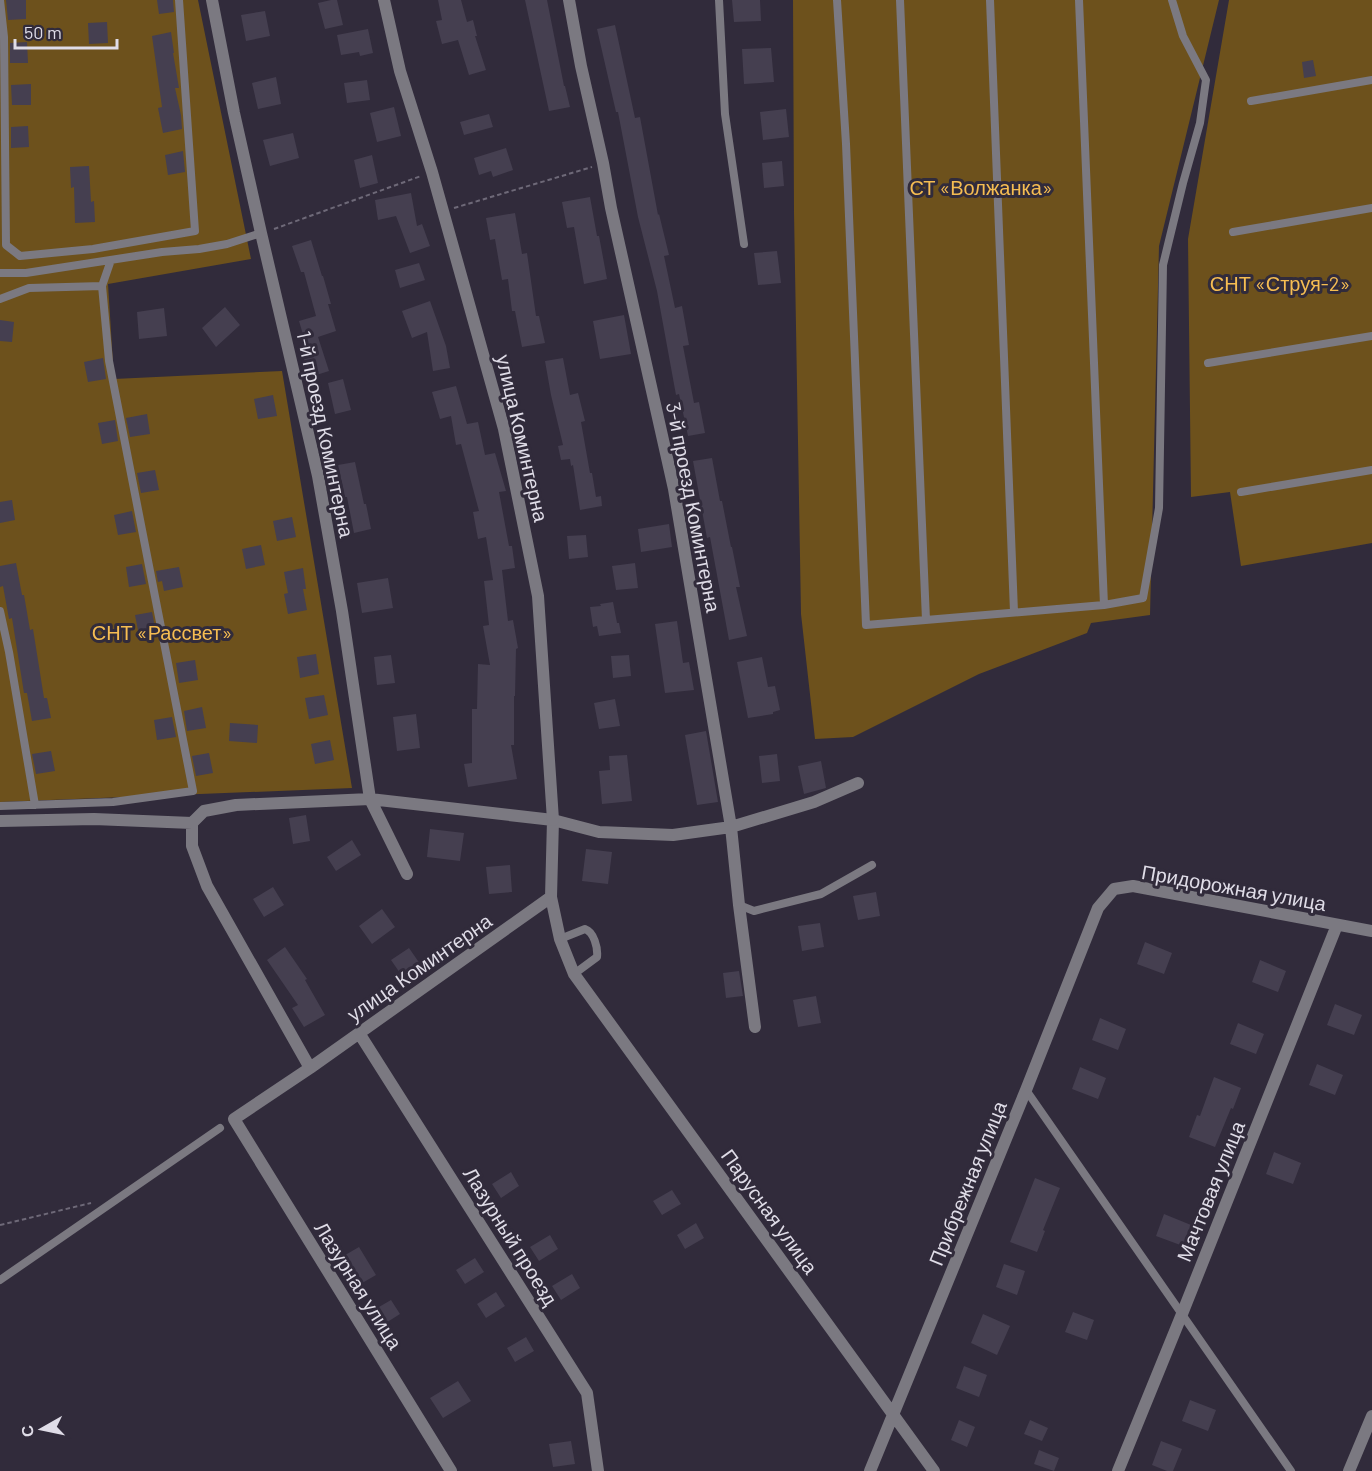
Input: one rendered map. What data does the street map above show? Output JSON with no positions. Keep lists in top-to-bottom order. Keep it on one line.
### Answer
{"streets":{"street":["1-й проезд Коминтерна","улица Коминтерна","3-й проезд Коминтерна","Придорожная улица","Прибрежная улица","Мачтовая улица","Парусная улица","Лазурный проезд","Лазурная улица"]},"crossings":[["улица Коминтерна","Парусная улица"],["улица Коминтерна","Лазурный проезд"],["улица Коминтерна","Лазурная улица"],["Придорожная улица","Прибрежная улица"],["Придорожная улица","Мачтовая улица"],["Прибрежная улица","Парусная улица"]],"parks":["СТ «Волжанка»","СНТ «Струя-2»","СНТ «Рассвет»"],"scale_bar":"50 m","north":"left"}
